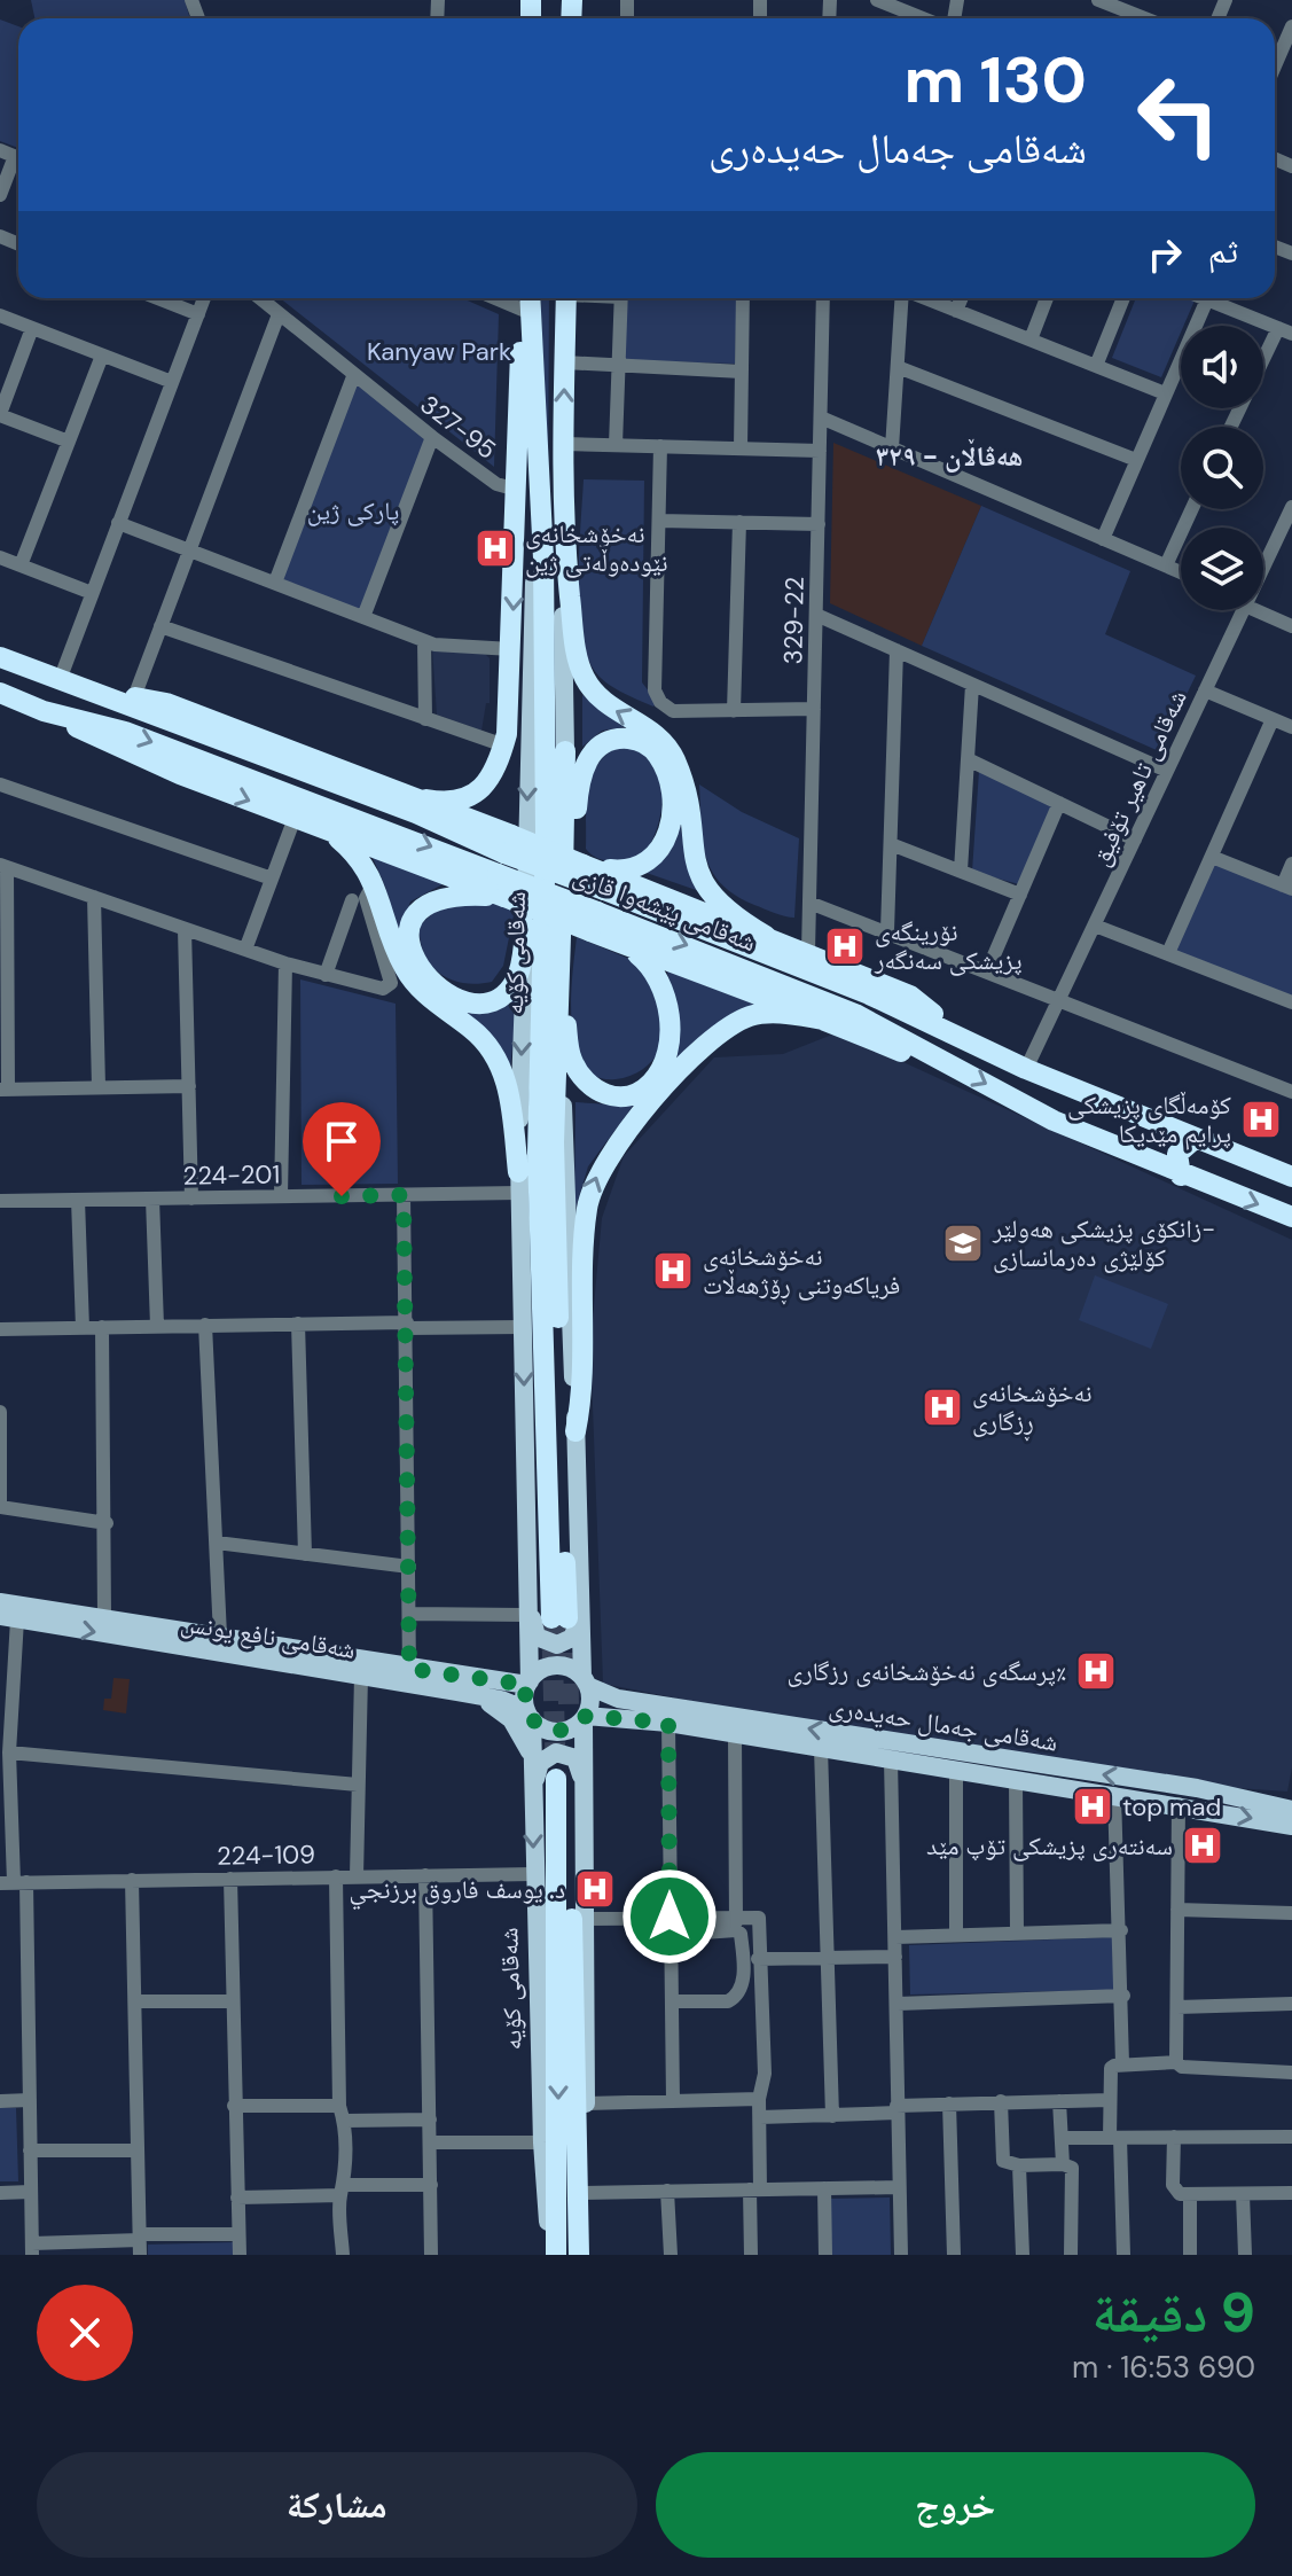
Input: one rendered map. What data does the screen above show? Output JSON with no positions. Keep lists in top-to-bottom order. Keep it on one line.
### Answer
{"streets":{"highway":["شەقامی پێشەوا قازی","شەقامی کۆیە"],"main road":["شەقامی نافع یونس","شەقامی جەمال حەیدەری"],"street":["327-95","329-22","شەقامی تاهیر تۆفیق","224-201","224-109"]},"crossings":[["شەقامی تاهیر تۆفیق","شەقامی پێشەوا قازی"],["شەقامی کۆیە","224-201"],["شەقامی کۆیە","شەقامی نافع یونس"],["شەقامی کۆیە","شەقامی جەمال حەیدەری"],["شەقامی کۆیە","224-109"],["شەقامی نافع یونس","شەقامی جەمال حەیدەری"]],"districts":["هەڤاڵان - ٣٢٩"],"parks":["Kanyaw Park","پارکی ژین"],"places":{"hospital":["نەخۆشخانەی نێودەوڵەتی ژین","نۆرینگەی پزیشکی سەنگەر","کۆمەڵگای پزیشکی پرایم مێدیکا","نەخۆشخانەی فریاکەوتنی ڕۆژهەڵات","نەخۆشخانەی ڕزگاری","پرسگەی نەخۆشخانەی رزگاری٪","top mad","سەنتەری پزیشکی تۆپ مێد","د. يوسف فاروق برزنجي"],"school or university":["زانکۆی پزیشکی هەولێر- کۆلێژی دەرمانسازی"]},"page":{"turn":["130 m","شەقامی جەمال حەیدەری"],"then":"ثم","heading":["9 دقيقة","690 m · 16:53"],"buttons":["خروج","مشاركة"]}}
